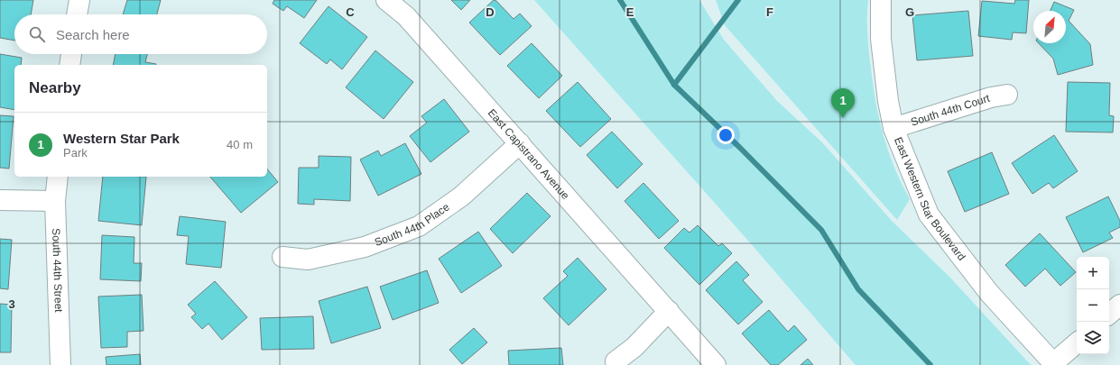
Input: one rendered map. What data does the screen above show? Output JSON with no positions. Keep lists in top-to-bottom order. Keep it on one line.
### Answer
{"streets":{"street":["South 44th Court","East Capistrano Avenue","East Western Star Boulevard","South 44th Place","South 44th Street"]},"crossings":[["South 44th Court","East Western Star Boulevard"],["East Capistrano Avenue","South 44th Place"]],"north":"top right","page":{"search":"Search here","heading":"Nearby","pins":"1","list":[{"mark":"1","name":"Western Star Park","note":"Park","value":"40 m"}],"map_buttons":["+","−"]},"grid":{"columns":["C","D","E","F","G"],"rows":["3"]}}
